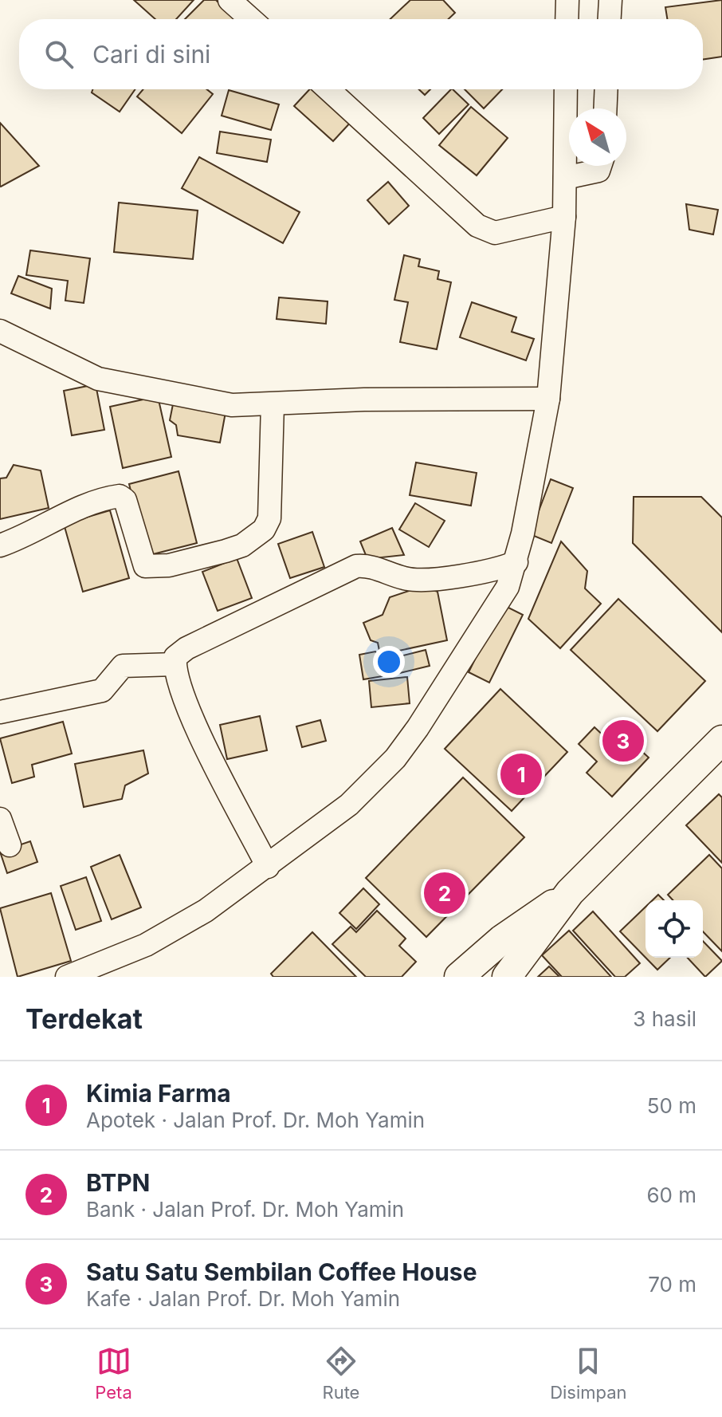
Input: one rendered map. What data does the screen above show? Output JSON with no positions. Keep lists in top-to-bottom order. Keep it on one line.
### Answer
{"north":"top left","page":{"search":"Cari di sini","pins":["3","1","2"],"heading":["Terdekat","3 hasil"],"list":[{"mark":"1","name":"Kimia Farma","note":"Apotek · Jalan Prof. Dr. Moh Yamin","value":"50 m"},{"mark":"2","name":"BTPN","note":"Bank · Jalan Prof. Dr. Moh Yamin","value":"60 m"},{"mark":"3","name":"Satu Satu Sembilan Coffee House","note":"Kafe · Jalan Prof. Dr. Moh Yamin","value":"70 m"}],"nav":["Peta","Rute","Disimpan"]}}
